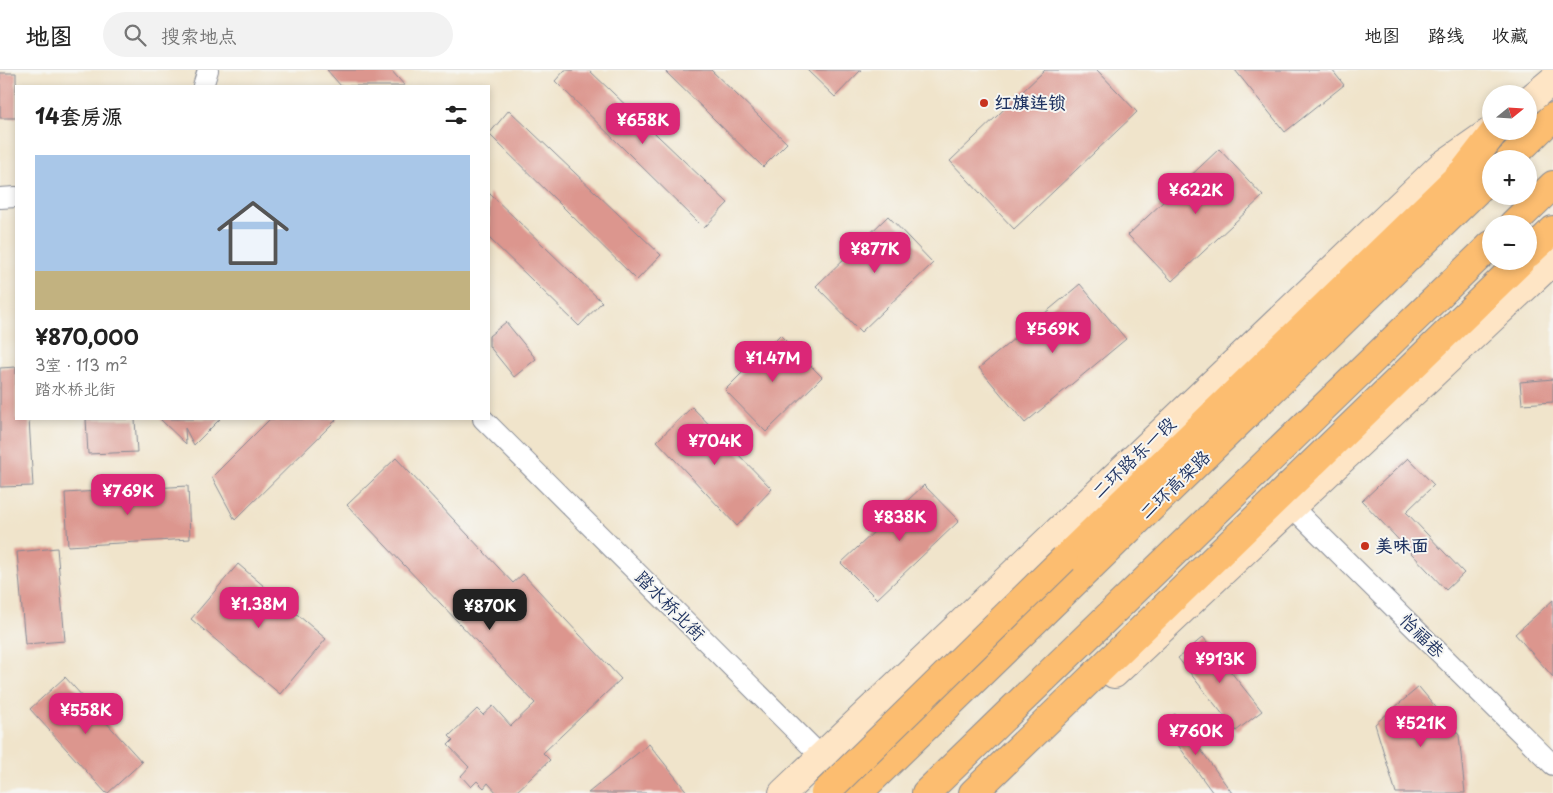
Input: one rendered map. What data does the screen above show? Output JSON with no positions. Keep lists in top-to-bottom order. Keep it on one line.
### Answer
{"streets":{"highway":["二环高架路"],"main road":["二环路东一段"],"street":["踏水桥北街","怡福巷"]},"crossings":[["二环路东一段","踏水桥北街"],["二环高架路","踏水桥北街"]],"places":["红旗连锁","美味面"],"north":"right","page":{"header":"地图","search":"搜索地点","nav":["地图","路线","收藏"],"map_buttons":["+","−"],"heading":"14套房源","price":["¥658K","¥622K","¥877K","¥569K","¥1.47M","¥704K","¥769K","¥838K","¥1.38M","¥870K","¥913K","¥558K","¥521K","¥760K"],"list":[{"name":"¥870,000","note":"3室 · 113 m² · 踏水桥北街"}]}}
